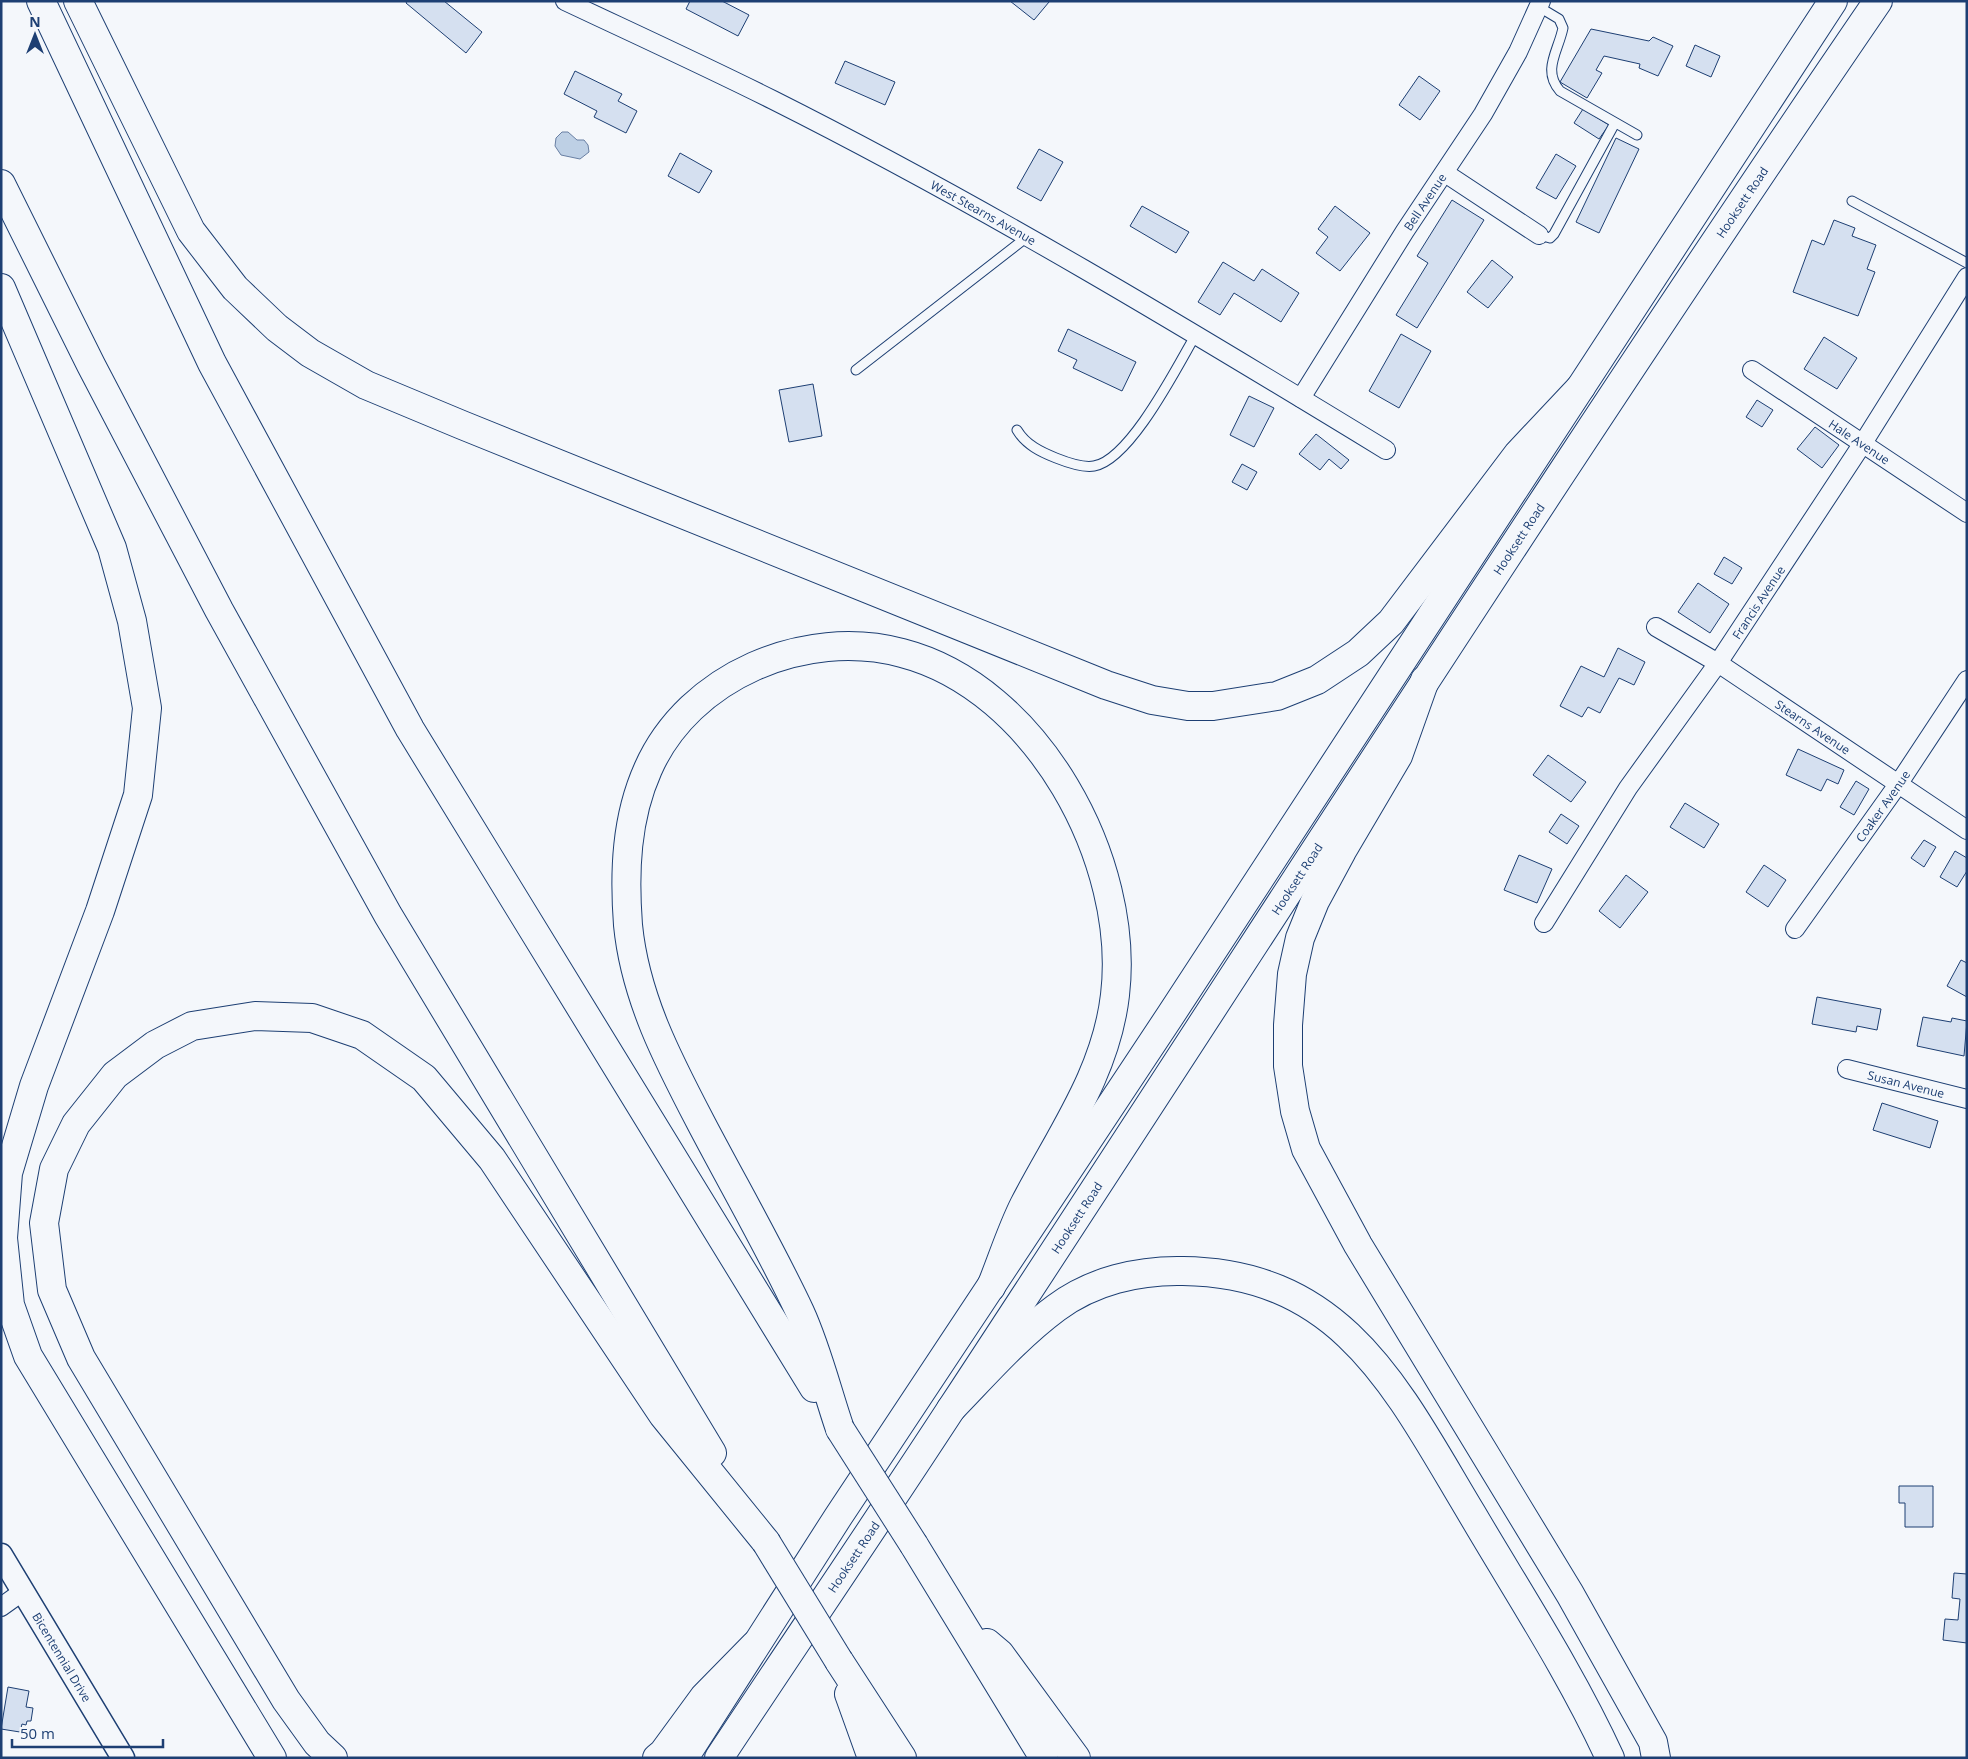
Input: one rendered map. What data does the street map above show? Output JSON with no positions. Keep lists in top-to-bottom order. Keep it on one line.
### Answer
{"streets":{"main road":["Hooksett Road"],"street":["Bell Avenue","West Stearns Avenue","Hale Avenue","Francis Avenue","Stearns Avenue","Coaker Avenue","Susan Avenue","Bicentennial Drive"]},"crossings":[["Bell Avenue","West Stearns Avenue"],["Hale Avenue","Francis Avenue"],["Francis Avenue","Stearns Avenue"],["Stearns Avenue","Coaker Avenue"]],"scale_bar":"50 m","north":"top"}
